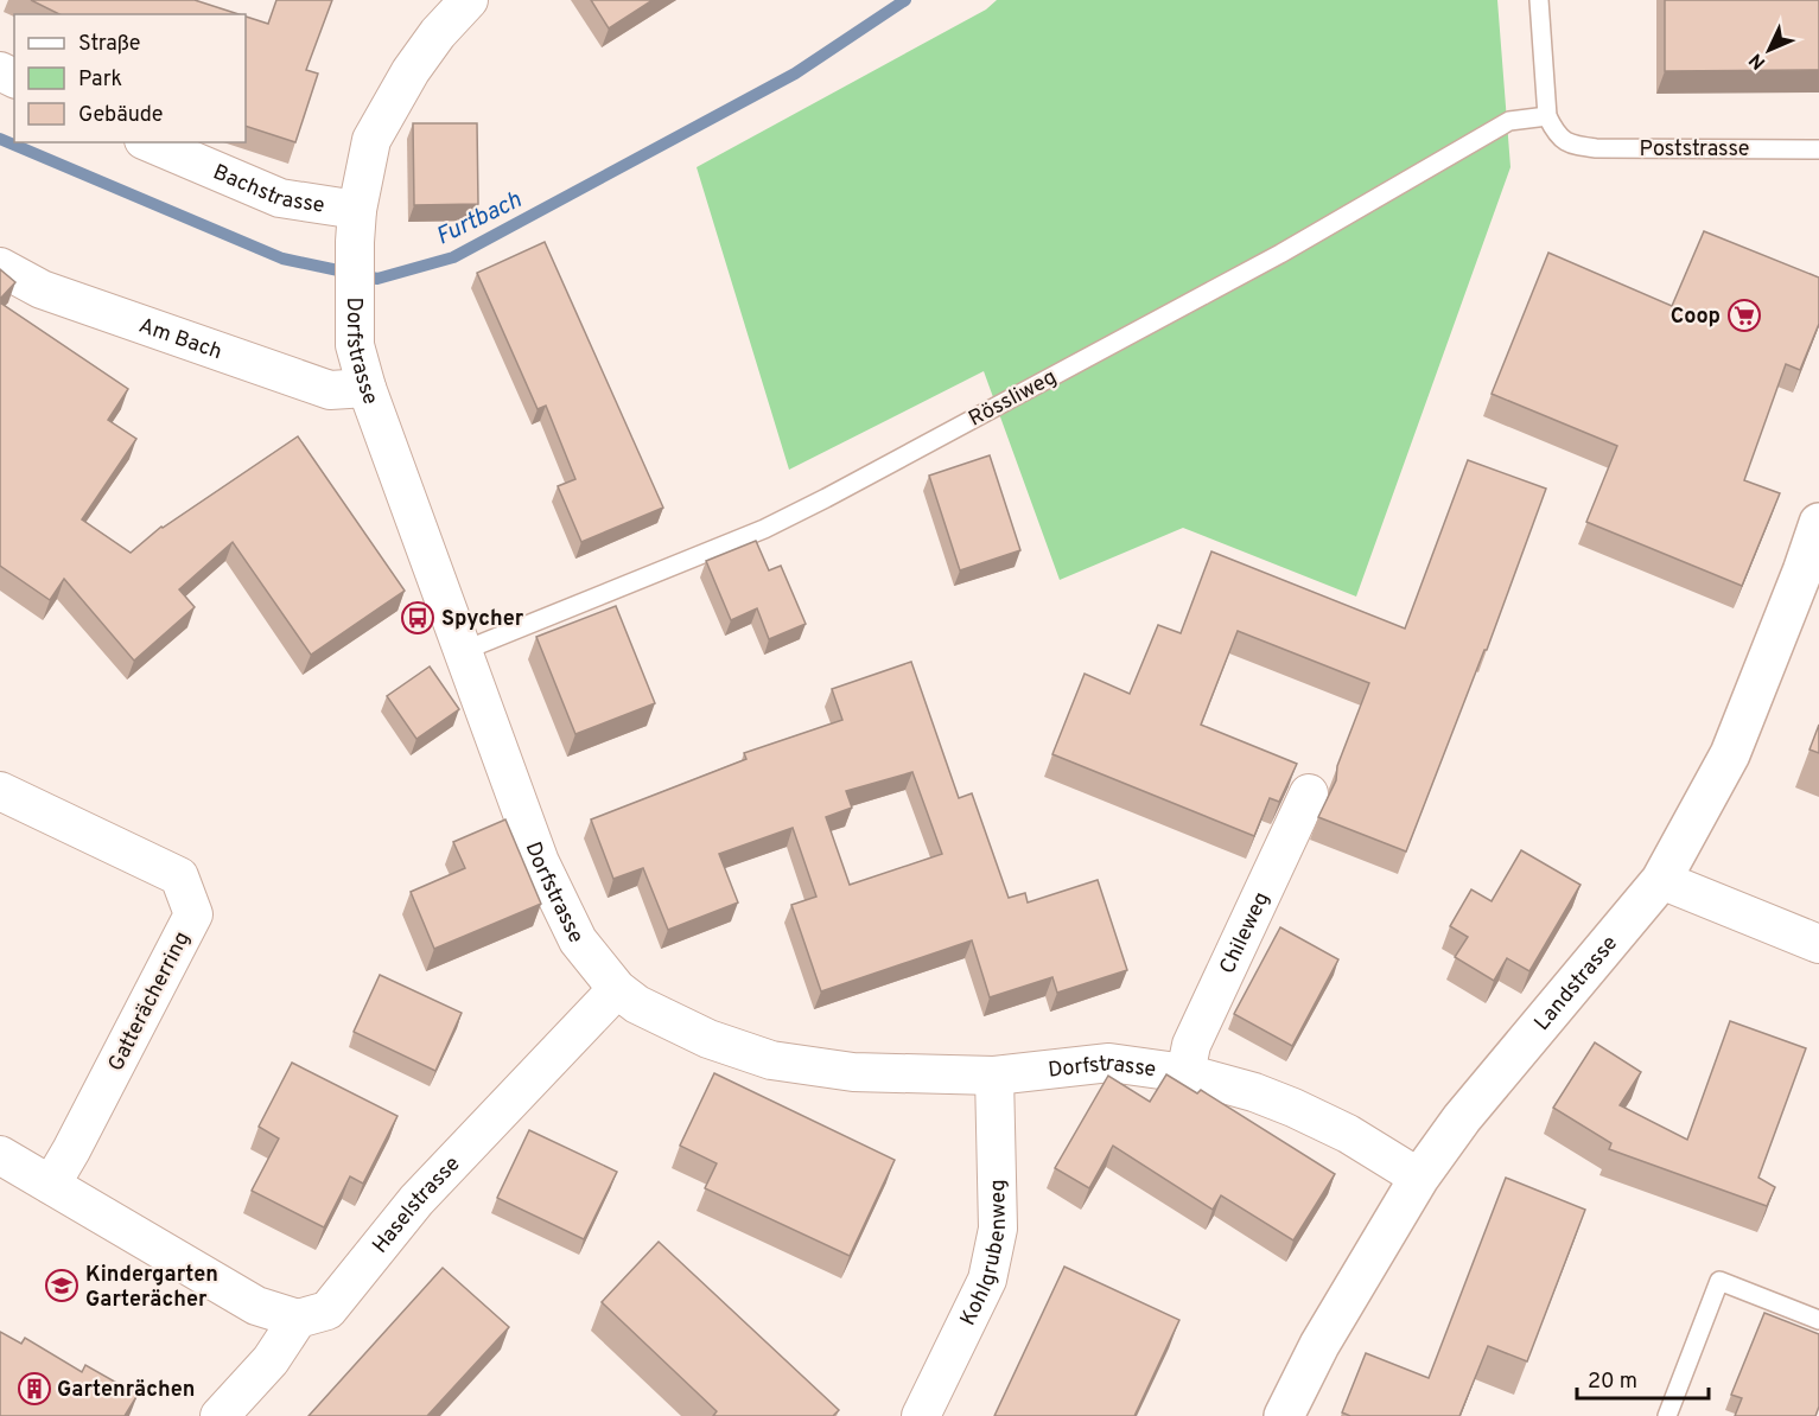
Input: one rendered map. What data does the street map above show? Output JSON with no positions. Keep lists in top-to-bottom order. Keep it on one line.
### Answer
{"streets":{"main road":["Landstrasse"],"street":["Bachstrasse","Am Bach","Dorfstrasse","Chileweg","Gatterächerring","Haselstrasse","Kohlgrubenweg"],"lane":["Poststrasse","Rössliweg"]},"crossings":[["Poststrasse","Rössliweg"],["Bachstrasse","Dorfstrasse"],["Am Bach","Dorfstrasse"],["Dorfstrasse","Rössliweg"],["Dorfstrasse","Chileweg"],["Dorfstrasse","Landstrasse"],["Dorfstrasse","Haselstrasse"],["Dorfstrasse","Kohlgrubenweg"]],"water":["Furtbach"],"places":{"supermarket":["Coop"],"bus stop":["Spycher"],"school or university":["Kindergarten Garterächer"],"building":["Gartenrächen"]},"legend":["Straße","Park","Gebäude"],"scale_bar":"20 m","north":"bottom left"}
